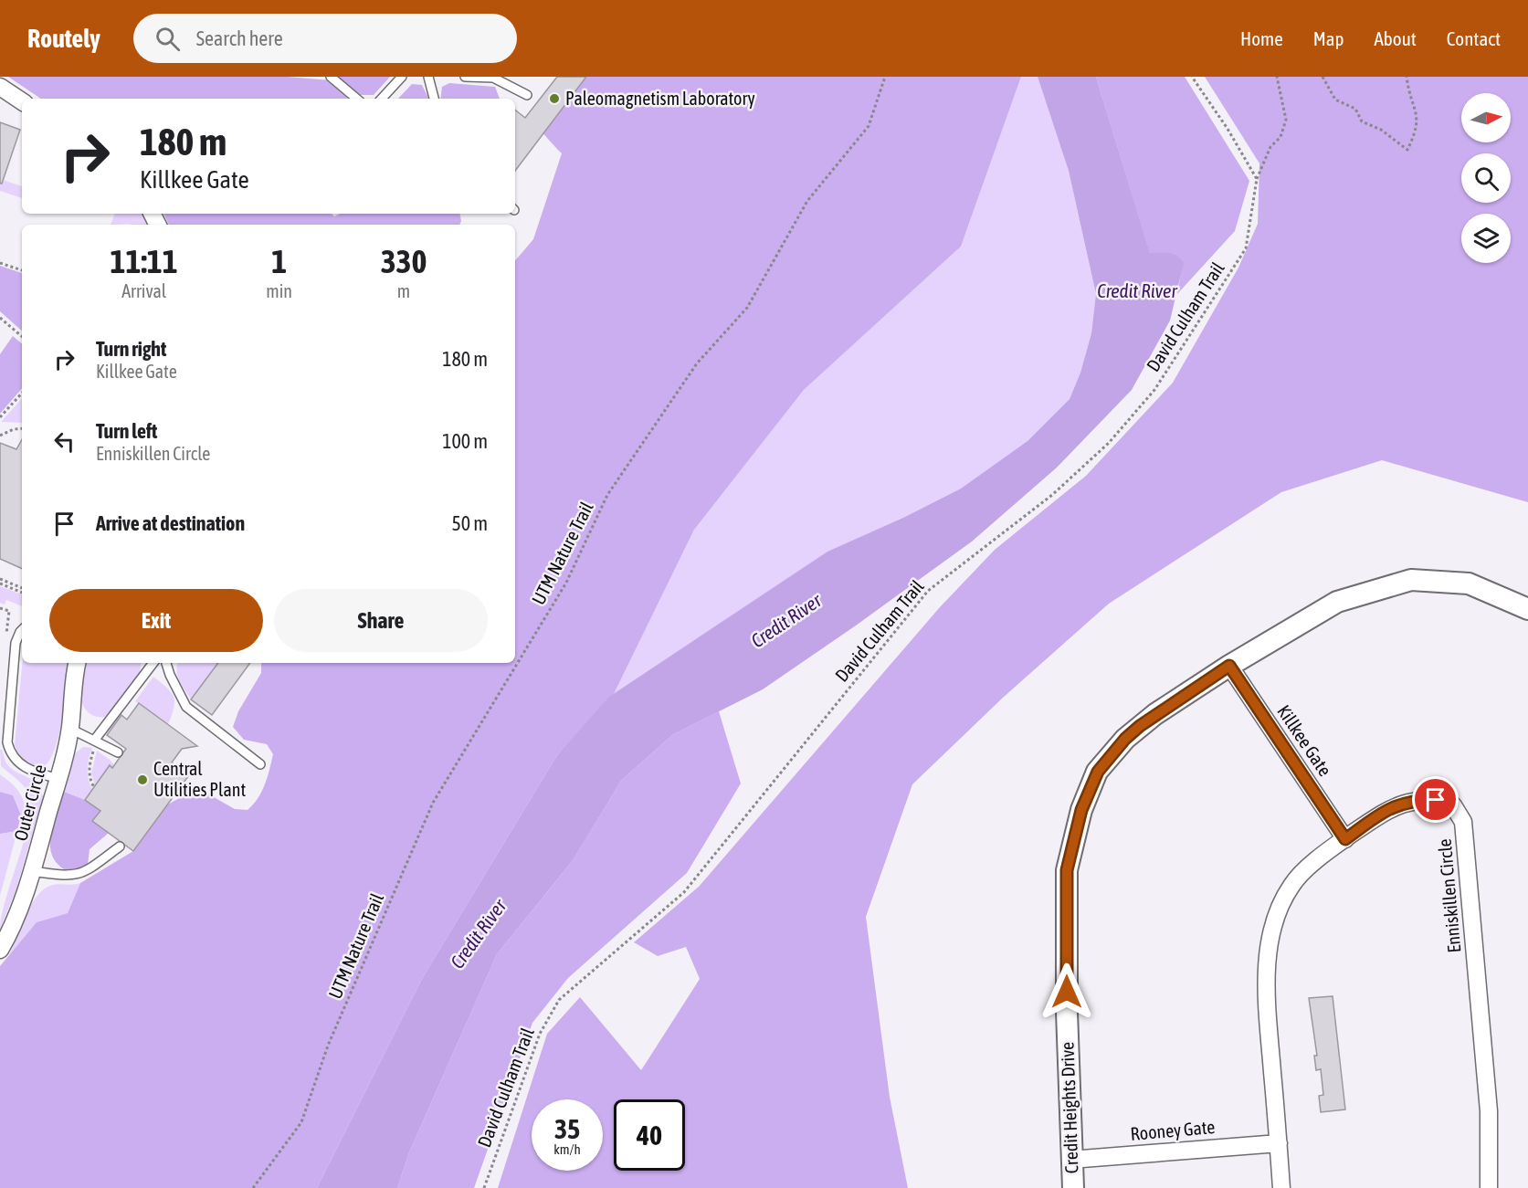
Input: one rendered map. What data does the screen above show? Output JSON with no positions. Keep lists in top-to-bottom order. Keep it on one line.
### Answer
{"streets":{"street":["Killkee Gate","Outer Circle","Enniskillen Circle","Credit Heights Drive","Rooney Gate"],"path":["David Culham Trail","UTM Nature Trail"]},"crossings":[["Killkee Gate","Enniskillen Circle"],["Killkee Gate","Credit Heights Drive"],["Enniskillen Circle","Rooney Gate"],["Credit Heights Drive","Rooney Gate"]],"water":["Credit River"],"places":["Paleomagnetism Laboratory","Central Utilities Plant"],"north":"right","page":{"header":"Routely","search":"Search here","nav":["Home","Map","About","Contact"],"turn":["180 m","Killkee Gate"],"eta":["11:11","Arrival","1","min","330","m"],"list":[{"name":"Turn right","note":"Killkee Gate","value":"180 m"},{"name":"Turn left","note":"Enniskillen Circle","value":"100 m"},{"name":"Arrive at destination","value":"50 m"}],"buttons":["Exit","Share"],"speed":"35 km/h","limit":"40"}}
